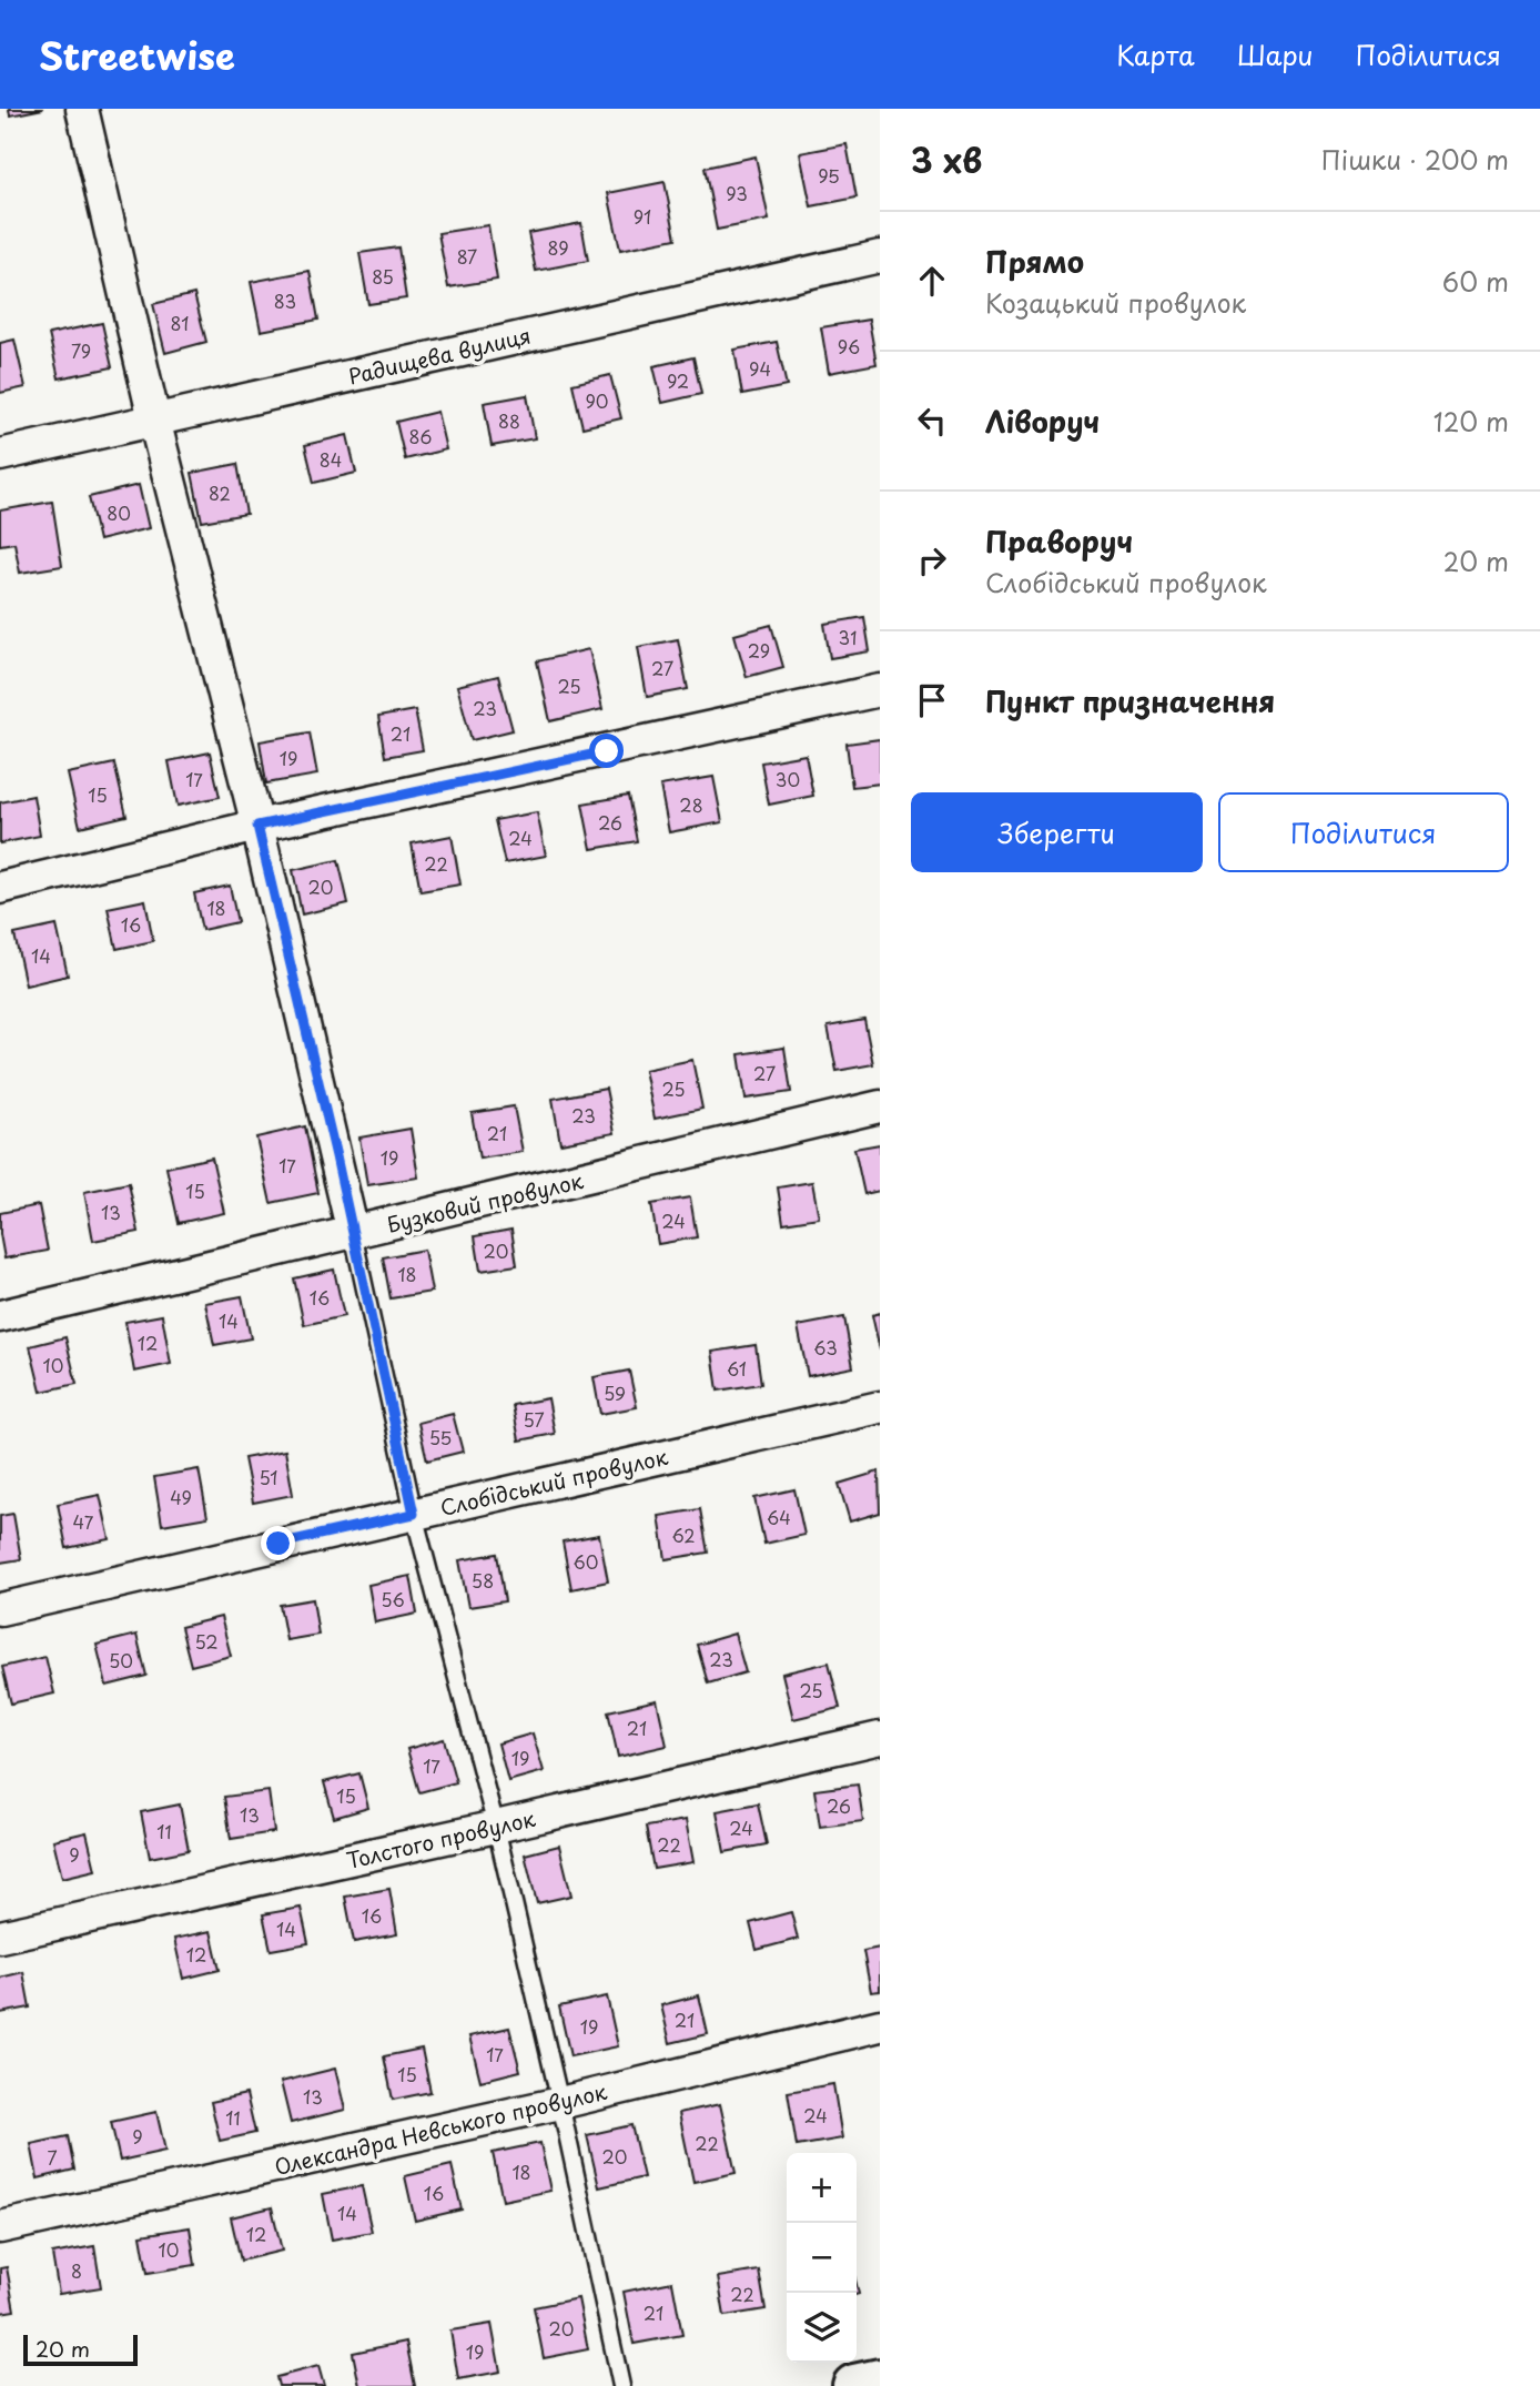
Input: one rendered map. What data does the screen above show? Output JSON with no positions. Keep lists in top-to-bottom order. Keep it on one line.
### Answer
{"streets":{"street":["Радищева вулиця","Бузковий провулок","Слобідський провулок","Толстого провулок","Олександра Невського провулок"]},"house_numbers":["95","93","91","89","87","85","83","81","96","79","94","92","90","88","86","84","82","80","31","29","27","25","23","21","19","17","30","15","28","26","24","22","20","18","16","14","27","25","23","21","19","17","15","13","24","20","18","16","14","12","63","10","61","59","57","55","51","49","64","47","62","60","58","56","52","23","50","25","21","19","17","15","26","13","24","11","22","9","16","14","12","21","19","17","15","13","24","11","9","22","20","7","18","16","14","12","10","8","22","21","20","19"],"scale_bar":"20 m","page":{"header":"Streetwise","nav":["Карта","Шари","Поділитися"],"heading":["3 хв","Пішки · 200 m"],"list":[["Прямо","Козацький провулок","60 m"],["Ліворуч","120 m"],["Праворуч","Слобідський провулок","20 m"],"Пункт призначення"],"buttons":["Зберегти","Поділитися"],"map_buttons":["+","−"],"scale":"20 m"}}
